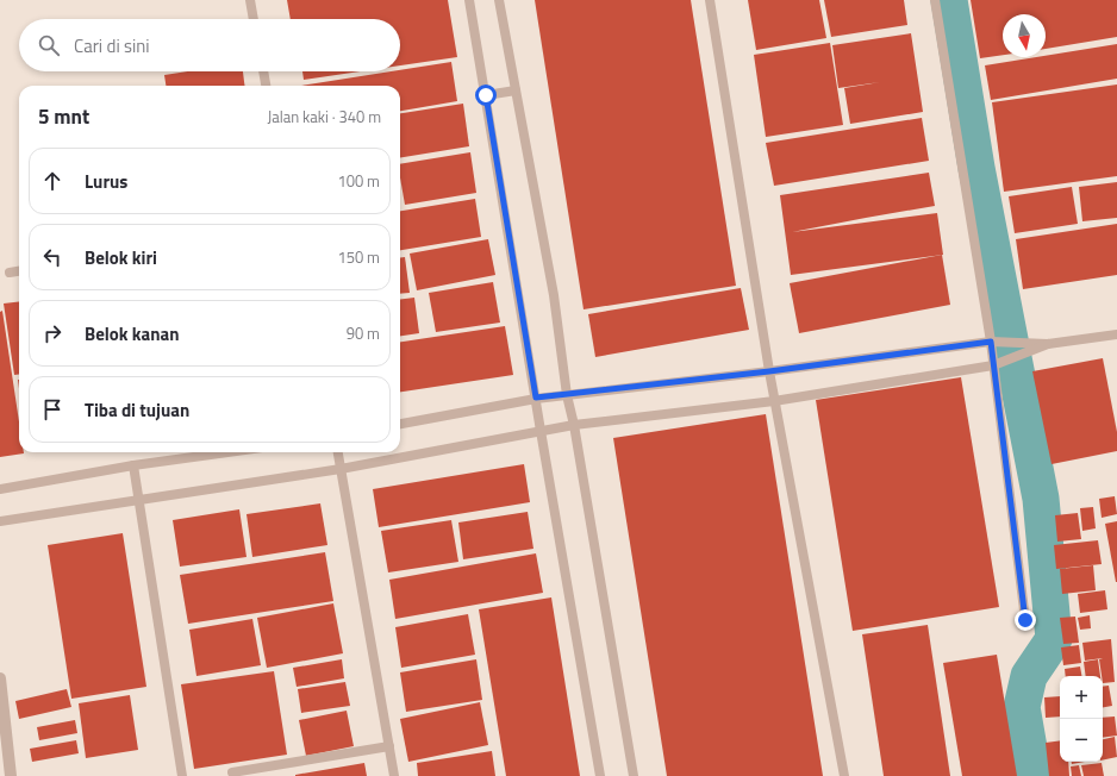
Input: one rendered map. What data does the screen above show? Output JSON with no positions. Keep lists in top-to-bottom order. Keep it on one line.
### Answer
{"north":"bottom","page":{"search":"Cari di sini","heading":["5 mnt","Jalan kaki · 340 m"],"list":[["Lurus","100 m"],["Belok kiri","150 m"],["Belok kanan","90 m"],"Tiba di tujuan"],"map_buttons":["+","−"]}}
